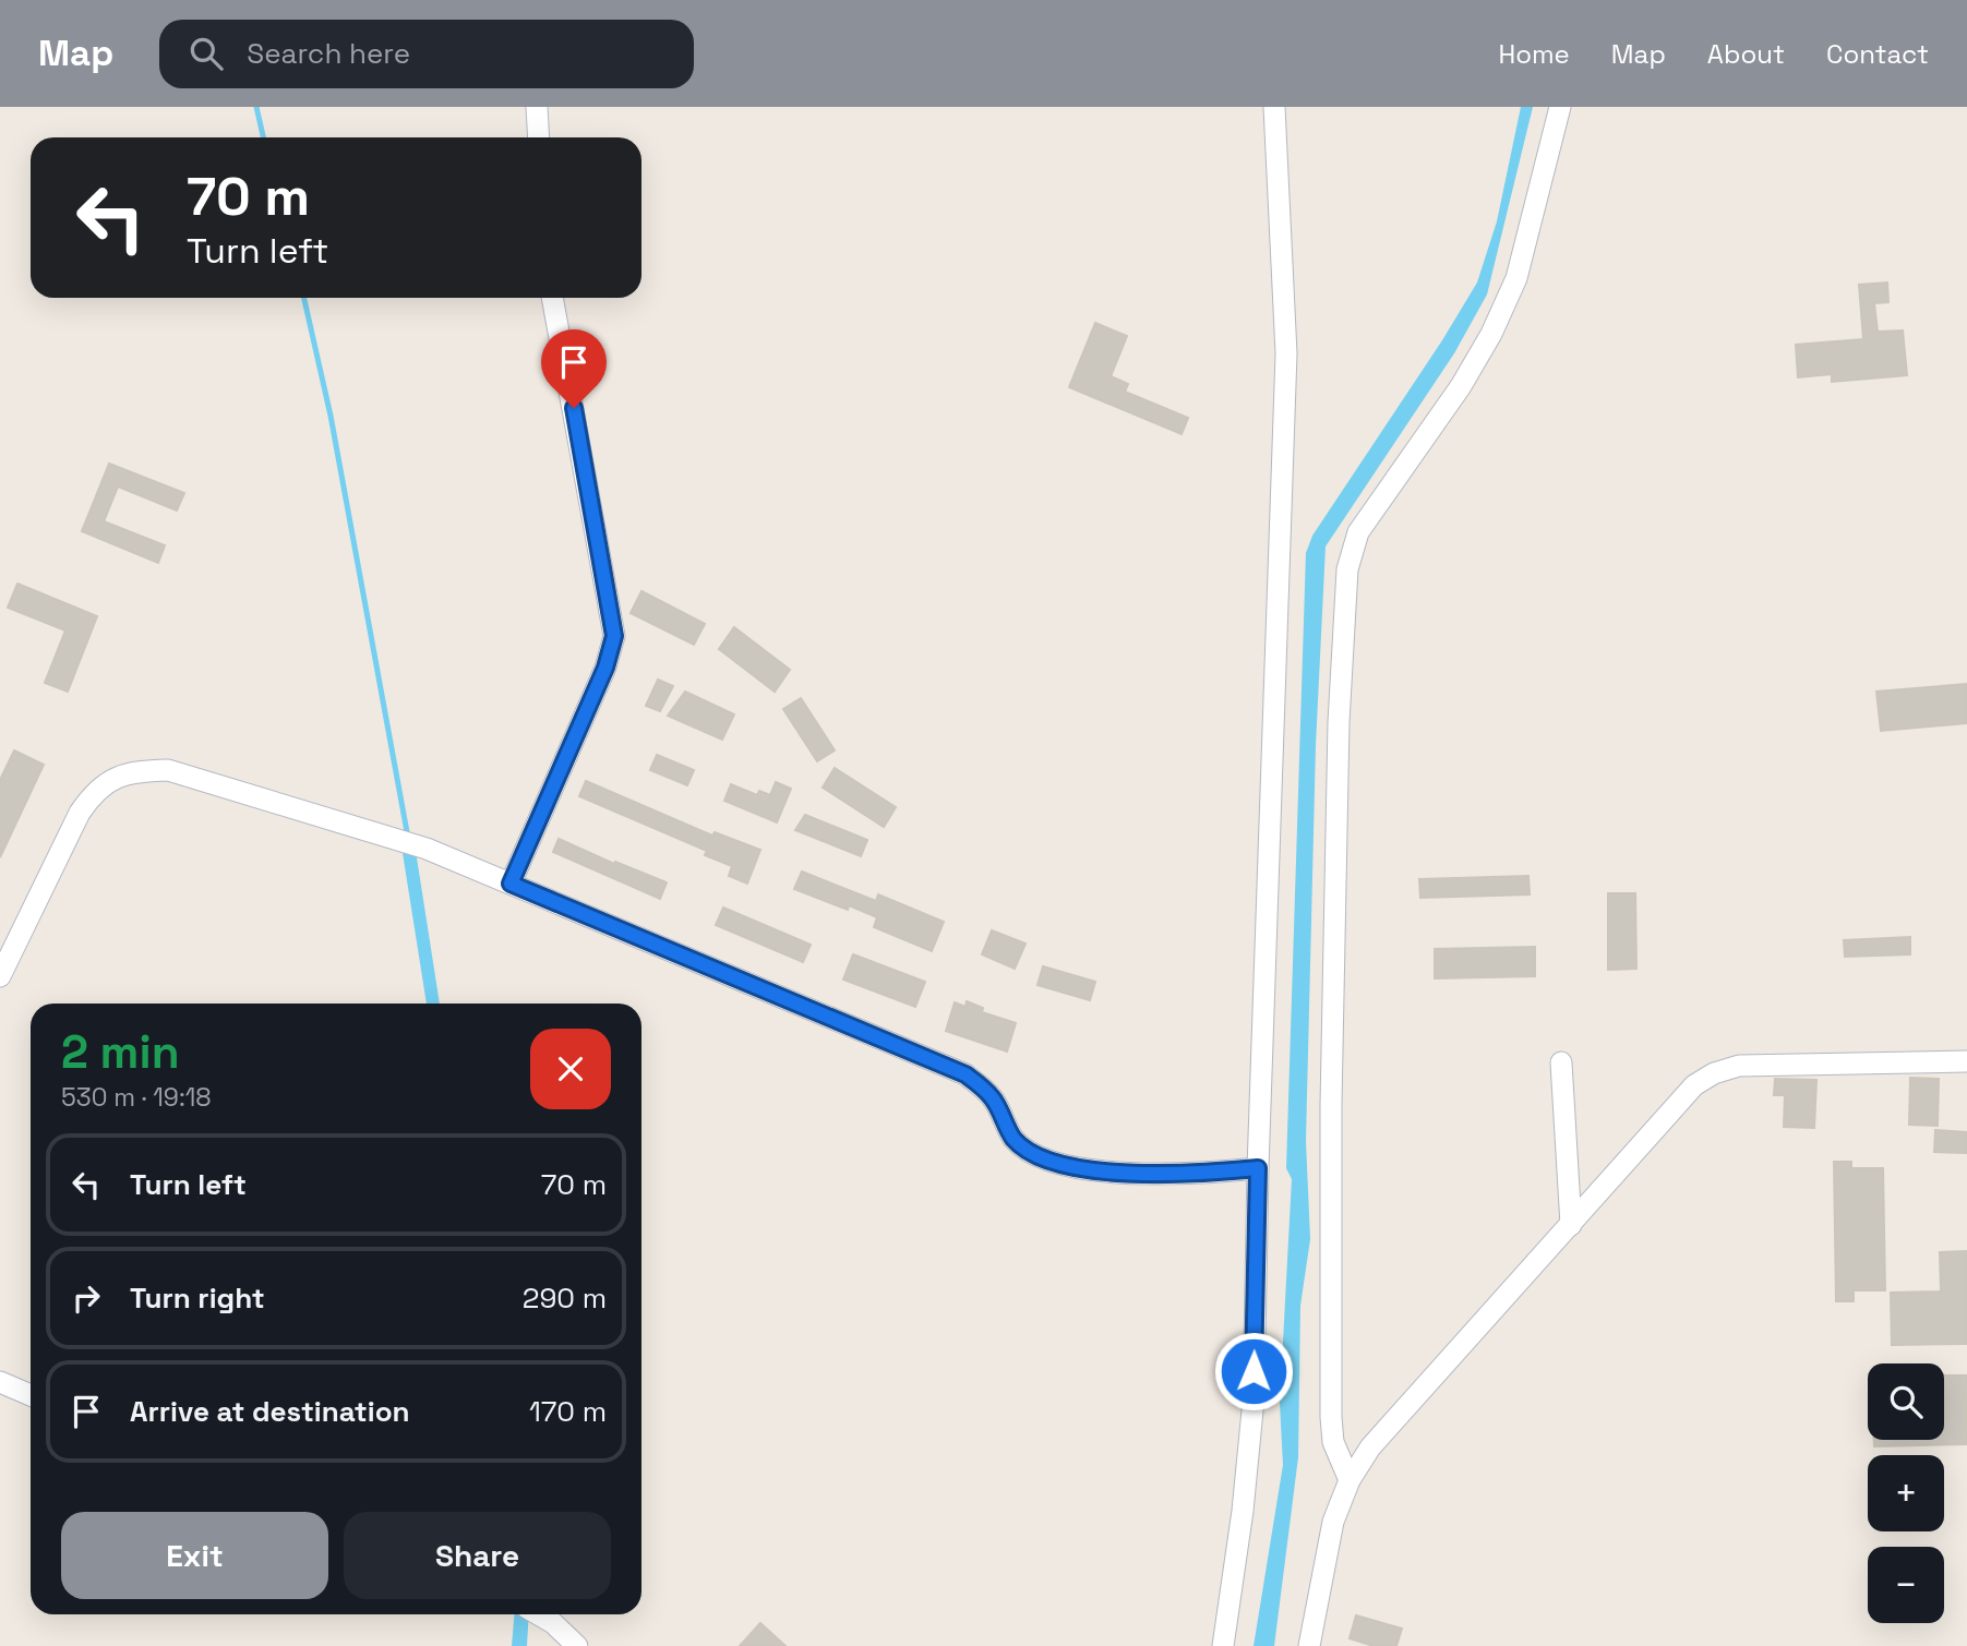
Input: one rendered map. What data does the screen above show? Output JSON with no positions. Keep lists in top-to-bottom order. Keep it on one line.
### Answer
{"page":{"header":"Map","search":"Search here","nav":["Home","Map","About","Contact"],"turn":["70 m","Turn left"],"heading":["2 min","530 m · 19:18"],"list":[{"name":"Turn left","value":"70 m"},{"name":"Turn right","value":"290 m"},{"name":"Arrive at destination","value":"170 m"}],"map_buttons":["+","−"],"buttons":["Exit","Share"]}}
